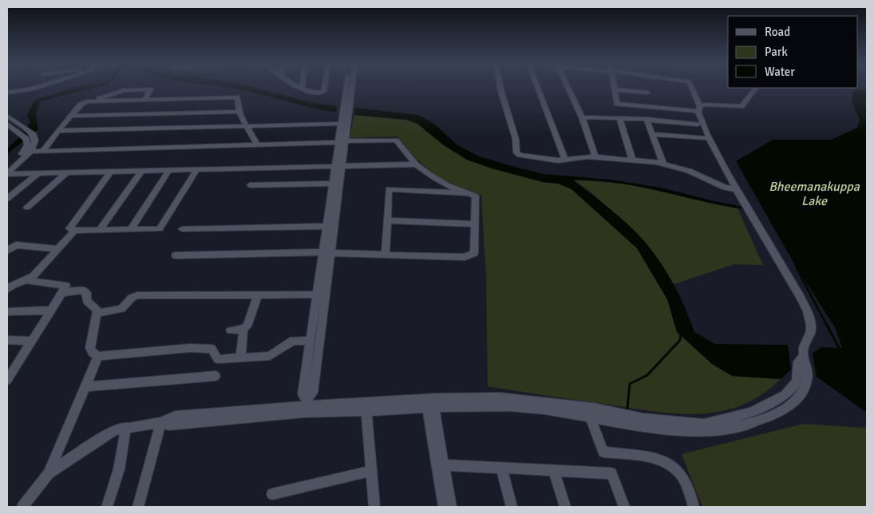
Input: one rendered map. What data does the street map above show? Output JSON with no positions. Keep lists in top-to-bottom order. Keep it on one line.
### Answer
{"water":["Bheemanakuppa Lake"],"legend":["Road","Park","Water"]}
